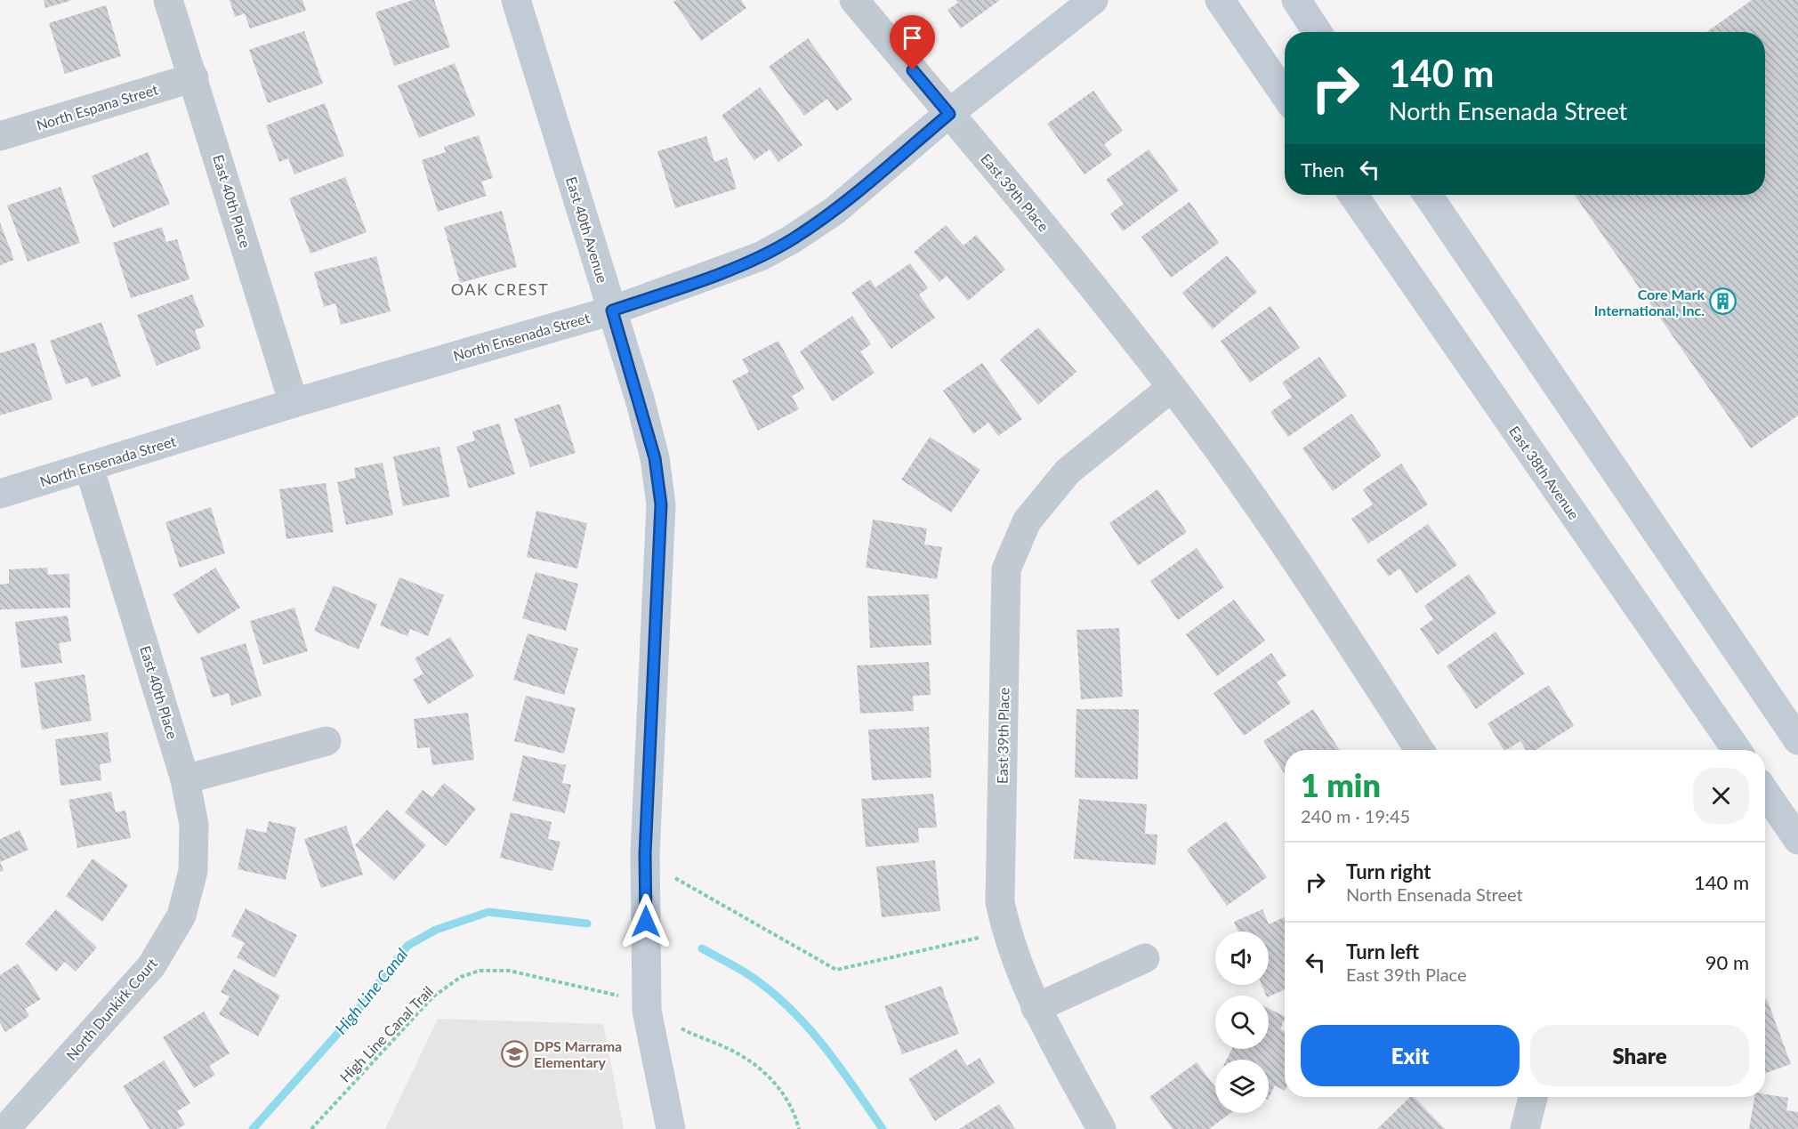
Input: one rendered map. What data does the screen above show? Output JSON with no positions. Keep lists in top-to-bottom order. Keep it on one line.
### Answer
{"streets":{"street":["North Espana Street","East 39th Place","East 40th Place","East 40th Avenue","North Ensenada Street","East 38th Avenue","North Dunkirk Court"],"path":["High Line Canal Trail"]},"crossings":[["North Espana Street","East 40th Place"],["East 39th Place","North Ensenada Street"],["East 40th Place","North Ensenada Street"],["East 40th Place","North Dunkirk Court"],["East 40th Avenue","North Ensenada Street"]],"districts":["OAK CREST"],"water":["High Line Canal"],"places":{"building":["Core Mark International, Inc."],"school or university":["DPS Marrama Elementary"]},"page":{"turn":["140 m","North Ensenada Street"],"then":"Then","heading":["1 min","240 m · 19:45"],"list":[{"name":"Turn right","note":"North Ensenada Street","value":"140 m"},{"name":"Turn left","note":"East 39th Place","value":"90 m"}],"buttons":["Exit","Share"]}}
